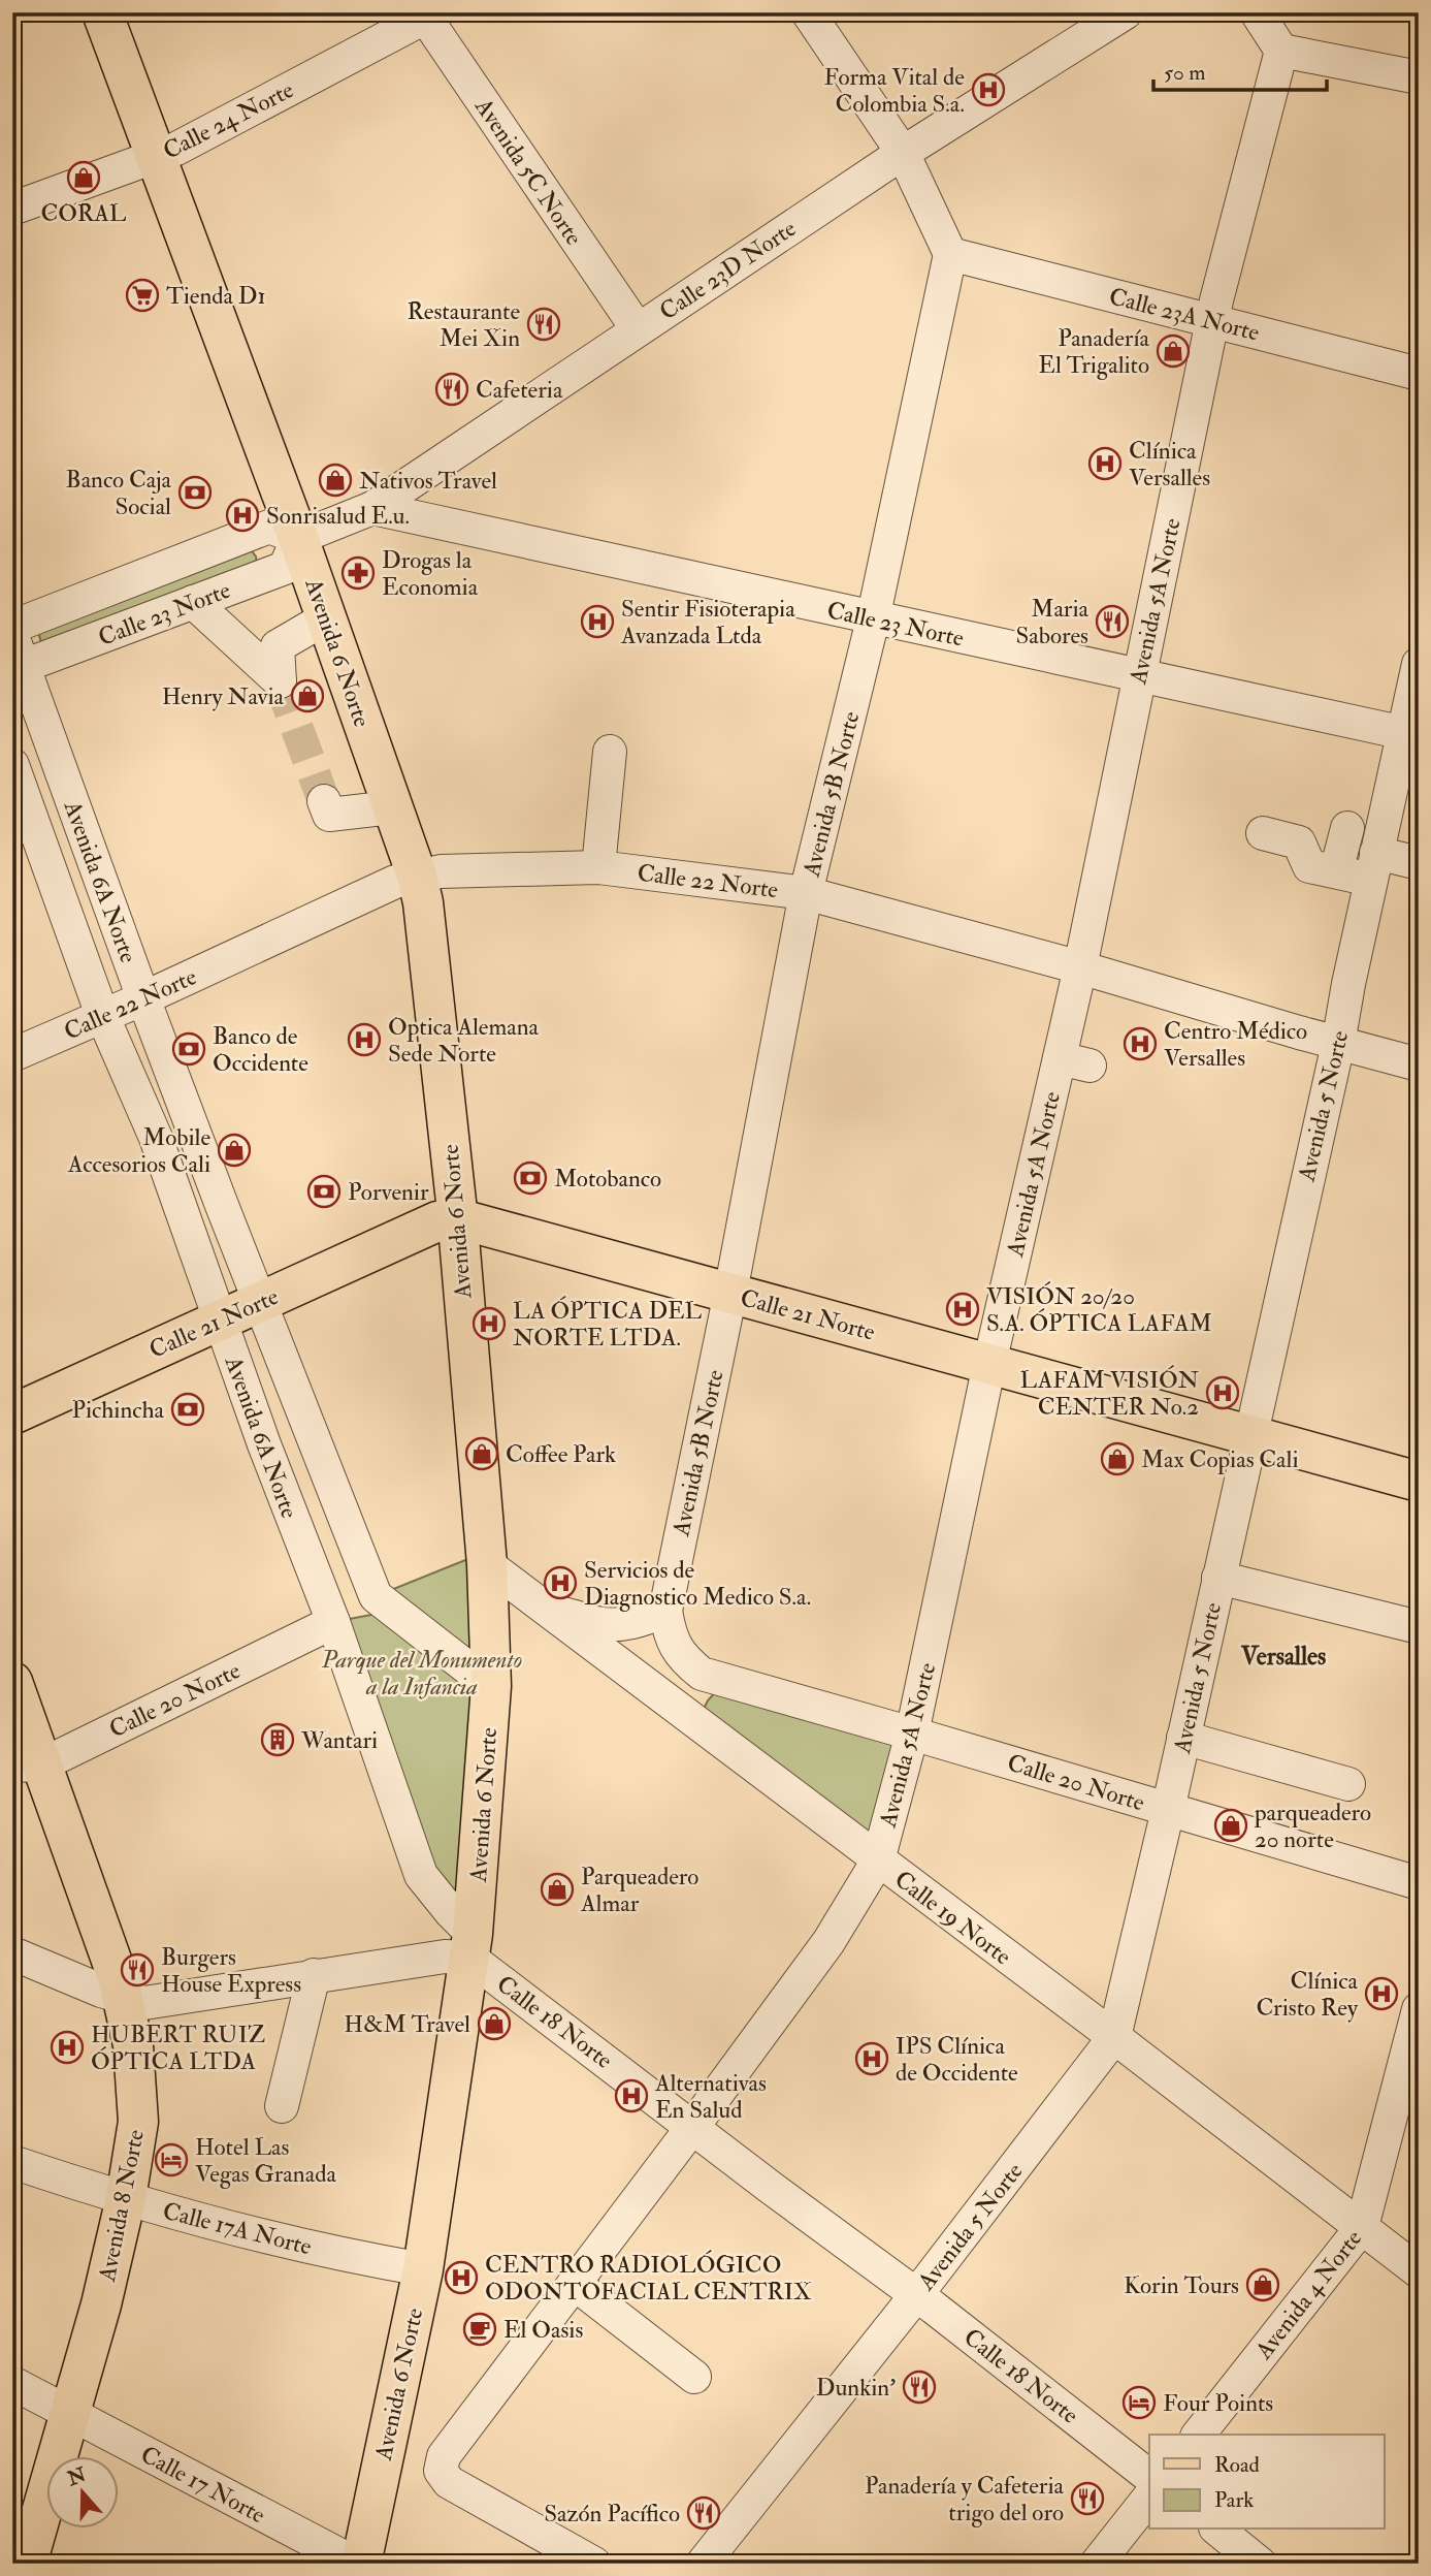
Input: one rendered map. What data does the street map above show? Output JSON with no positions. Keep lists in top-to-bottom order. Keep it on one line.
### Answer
{"streets":{"main road":["Avenida 6 Norte","Calle 21 Norte","Avenida 8 Norte"],"street":["Calle 24 Norte","Avenida 5C Norte","Calle 23D Norte","Calle 23A Norte","Avenida 5A Norte","Calle 23 Norte","Avenida 5B Norte","Calle 22 Norte","Avenida 6A Norte","Avenida 5 Norte","Calle 20 Norte","Calle 19 Norte","Calle 18 Norte","Calle 17A Norte","Avenida 4 Norte","Calle 17 Norte"]},"crossings":[["Calle 24 Norte","Avenida 5C Norte"],["Calle 24 Norte","Avenida 6 Norte"],["Avenida 5C Norte","Calle 23D Norte"],["Calle 23D Norte","Calle 23 Norte"],["Calle 23D Norte","Avenida 6 Norte"],["Calle 23A Norte","Avenida 5A Norte"],["Calle 23A Norte","Avenida 5B Norte"],["Avenida 5A Norte","Calle 23 Norte"],["Avenida 5A Norte","Calle 22 Norte"],["Avenida 5A Norte","Calle 21 Norte"],["Avenida 5A Norte","Calle 20 Norte"],["Avenida 5A Norte","Calle 19 Norte"],["Avenida 5A Norte","Calle 18 Norte"],["Calle 23 Norte","Avenida 6 Norte"],["Calle 23 Norte","Avenida 5B Norte"],["Calle 23 Norte","Avenida 6A Norte"],["Calle 23 Norte","Avenida 5 Norte"],["Avenida 6 Norte","Calle 22 Norte"],["Avenida 6 Norte","Avenida 6A Norte"],["Avenida 6 Norte","Calle 21 Norte"],["Avenida 6 Norte","Calle 19 Norte"],["Avenida 6 Norte","Calle 18 Norte"],["Avenida 6 Norte","Calle 17A Norte"],["Avenida 6 Norte","Calle 17 Norte"],["Avenida 5B Norte","Calle 22 Norte"],["Avenida 5B Norte","Calle 21 Norte"],["Avenida 5B Norte","Calle 20 Norte"],["Calle 22 Norte","Avenida 6A Norte"],["Calle 22 Norte","Avenida 5 Norte"],["Avenida 6A Norte","Calle 21 Norte"],["Avenida 6A Norte","Calle 20 Norte"],["Avenida 6A Norte","Calle 18 Norte"],["Avenida 5 Norte","Calle 21 Norte"],["Avenida 5 Norte","Calle 20 Norte"],["Avenida 5 Norte","Calle 19 Norte"],["Avenida 5 Norte","Calle 18 Norte"],["Calle 20 Norte","Avenida 8 Norte"],["Calle 19 Norte","Avenida 4 Norte"],["Avenida 8 Norte","Calle 17A Norte"],["Avenida 8 Norte","Calle 17 Norte"]],"districts":["Versalles"],"parks":["Parque del Monumento a la Infancia"],"places":{"hospital":["Forma Vital de Colombia S.a.","Clínica Versalles","Sonrisalud E.u.","Sentir Fisioterapia Avanzada Ltda","Optica Alemana Sede Norte","Centro Médico Versalles","VISIÓN 20/20 S.A. ÓPTICA LAFAM","LA ÓPTICA DEL NORTE LTDA.","LAFAM VISIÓN CENTER No.2","Servicios de Diagnostico Medico S.a.","Clínica Cristo Rey","HUBERT RUIZ ÓPTICA LTDA","IPS Clínica de Occidente","Alternativas En Salud","CENTRO RADIOLÓGICO ODONTOFACIAL CENTRIX"],"shop":["CORAL","Panadería El Trigalito","Nativos Travel","Henry Navia","Mobile Accesorios Cali","Coffee Park","Max Copias Cali","parqueadero 20 norte","Parqueadero Almar","H&M Travel","Korin Tours"],"supermarket":["Tienda D1"],"restaurant":["Restaurante Mei Xin","Cafeteria","Maria Sabores","Burgers House Express","Dunkin'","Panadería y Cafeteria trigo del oro","Sazón Pacífico"],"bank":["Banco Caja Social","Banco de Occidente","Motobanco","Porvenir","Pichincha"],"pharmacy":["Drogas la Economia"],"building":["Wantari"],"hotel":["Hotel Las Vegas Granada","Four Points"],"cafe":["El Oasis"]},"legend":["Road","Park"],"scale_bar":"50 m","north":"top"}
